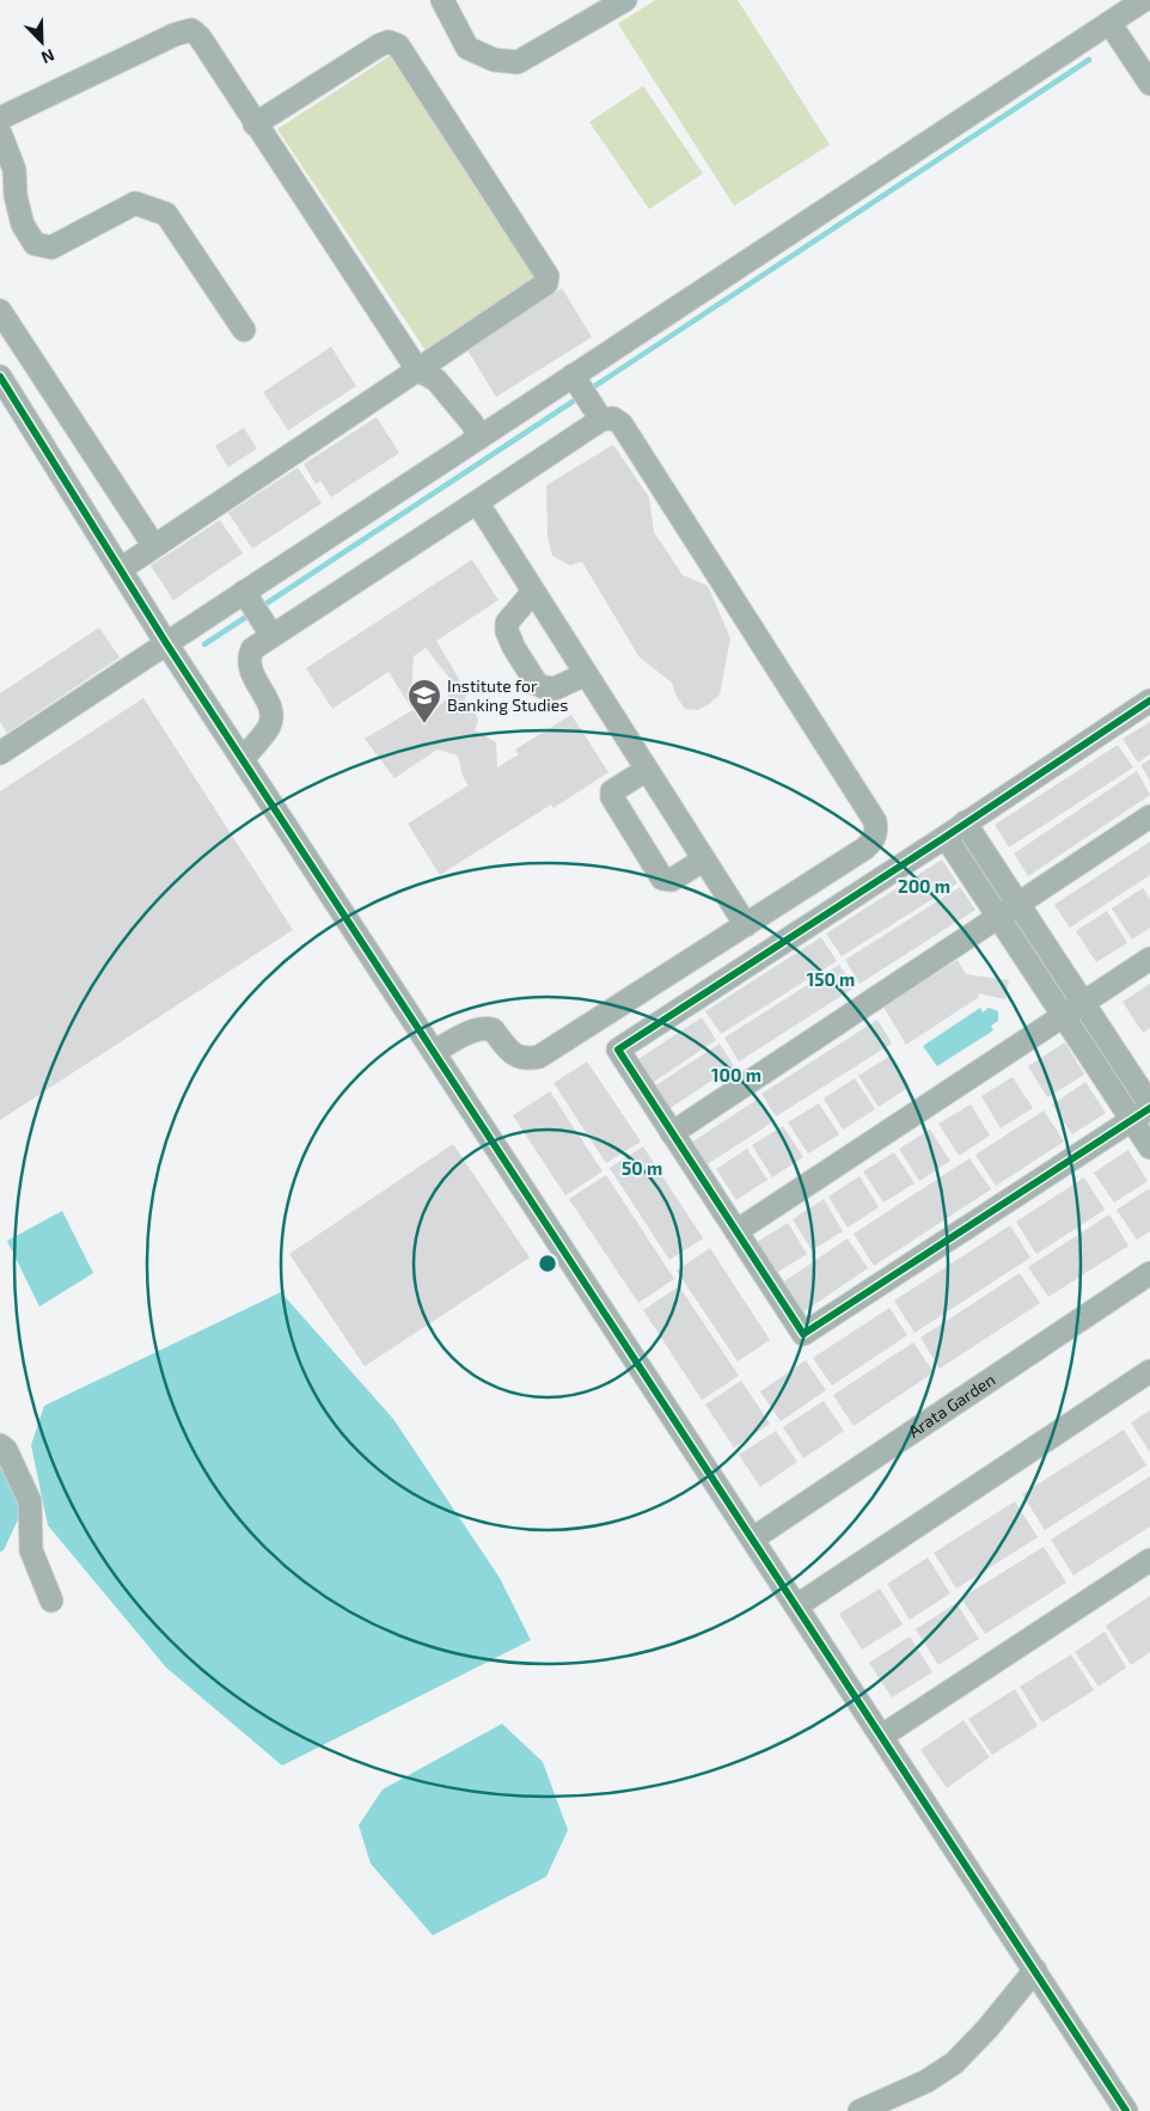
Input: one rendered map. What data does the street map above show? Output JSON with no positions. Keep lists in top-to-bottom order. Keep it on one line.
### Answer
{"streets":{"street":["Arata Garden"]},"places":{"school or university":["Institute for Banking Studies"]},"north":"bottom right","rings":["200 m","150 m","100 m","50 m"]}
